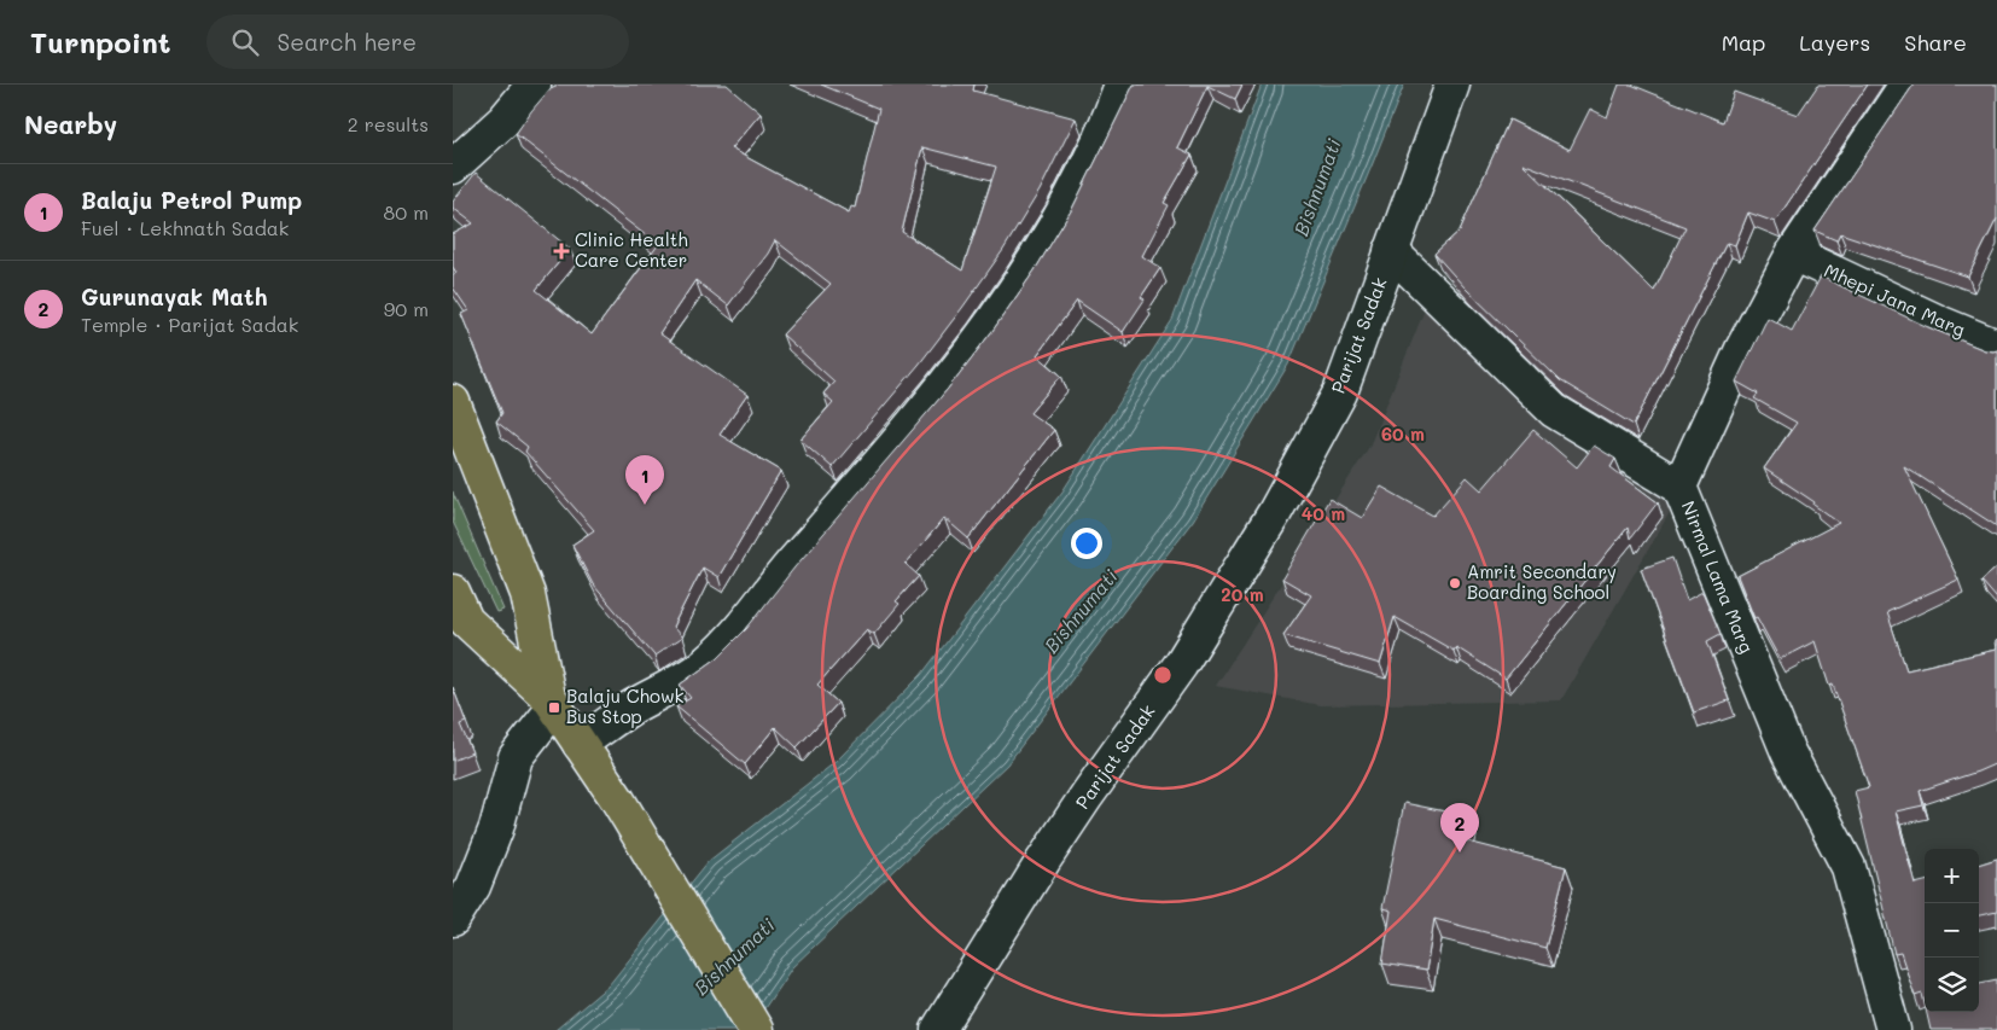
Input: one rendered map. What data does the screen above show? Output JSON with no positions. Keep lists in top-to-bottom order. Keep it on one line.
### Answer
{"streets":{"street":["Mhepi Jana Marg","Parijat Sadak","Nirmal Lama Marg"]},"crossings":[["Mhepi Jana Marg","Nirmal Lama Marg"],["Parijat Sadak","Nirmal Lama Marg"]],"water":["Bishnumati"],"places":{"health":["Clinic Health Care Center"],"other":["Amrit Secondary Boarding School"],"transit":["Balaju Chowk Bus Stop"]},"page":{"header":"Turnpoint","search":"Search here","nav":["Map","Layers","Share"],"heading":["Nearby","2 results"],"list":[{"mark":"1","name":"Balaju Petrol Pump","note":"Fuel · Lekhnath Sadak","value":"80 m"},{"mark":"2","name":"Gurunayak Math","note":"Temple · Parijat Sadak","value":"90 m"}],"pins":["1","2"],"map_buttons":["+","−"]},"rings":["60 m","40 m","20 m"]}
